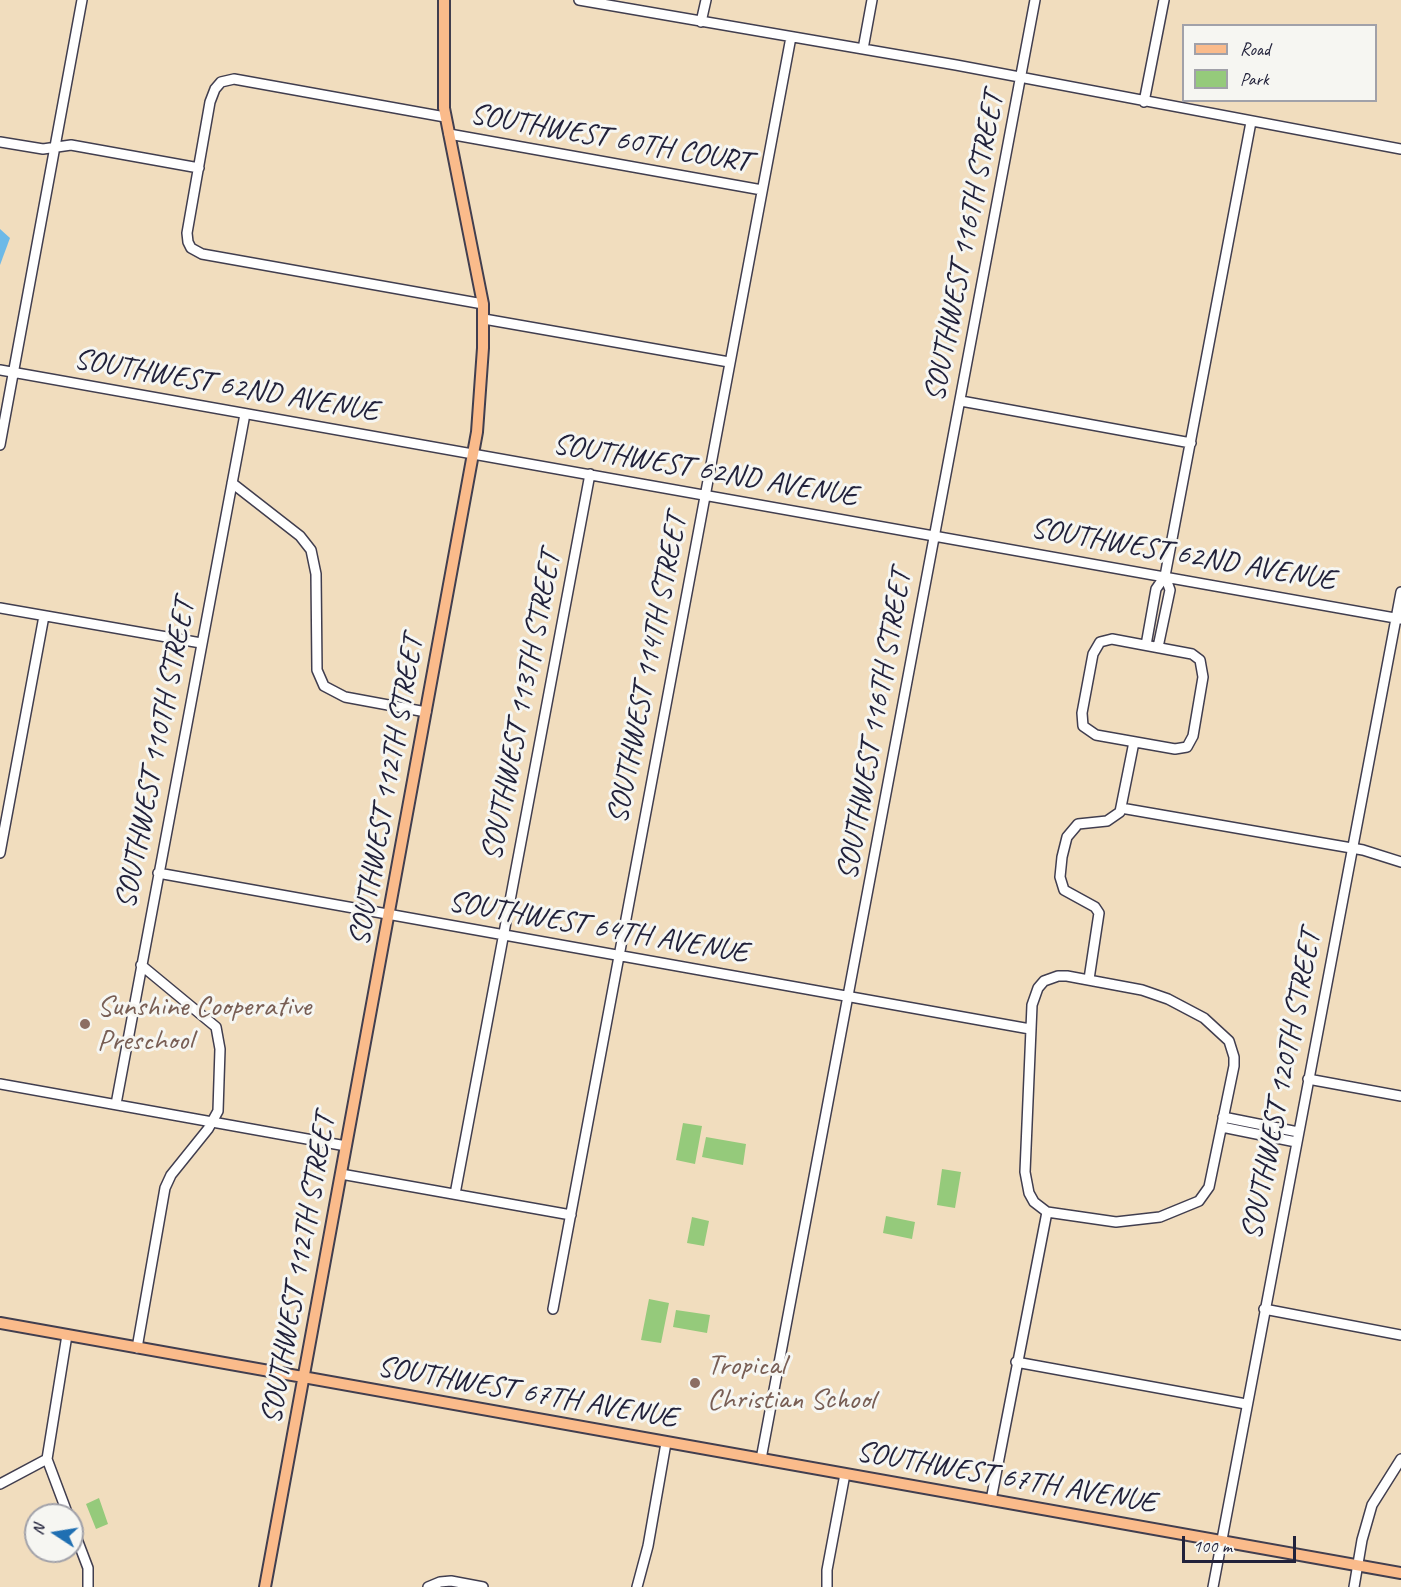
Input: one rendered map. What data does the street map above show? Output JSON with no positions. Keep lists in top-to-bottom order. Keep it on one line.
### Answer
{"streets":{"main road":["SOUTHWEST 112TH STREET","SOUTHWEST 67TH AVENUE"],"street":["SOUTHWEST 60TH COURT","SOUTHWEST 116TH STREET","SOUTHWEST 62ND AVENUE","SOUTHWEST 114TH STREET","SOUTHWEST 113TH STREET","SOUTHWEST 110TH STREET","SOUTHWEST 64TH AVENUE","SOUTHWEST 120TH STREET"]},"crossings":[["SOUTHWEST 60TH COURT","SOUTHWEST 114TH STREET"],["SOUTHWEST 60TH COURT","SOUTHWEST 112TH STREET"],["SOUTHWEST 116TH STREET","SOUTHWEST 62ND AVENUE"],["SOUTHWEST 116TH STREET","SOUTHWEST 64TH AVENUE"],["SOUTHWEST 116TH STREET","SOUTHWEST 67TH AVENUE"],["SOUTHWEST 62ND AVENUE","SOUTHWEST 114TH STREET"],["SOUTHWEST 62ND AVENUE","SOUTHWEST 113TH STREET"],["SOUTHWEST 62ND AVENUE","SOUTHWEST 110TH STREET"],["SOUTHWEST 62ND AVENUE","SOUTHWEST 112TH STREET"],["SOUTHWEST 62ND AVENUE","SOUTHWEST 120TH STREET"],["SOUTHWEST 114TH STREET","SOUTHWEST 64TH AVENUE"],["SOUTHWEST 113TH STREET","SOUTHWEST 64TH AVENUE"],["SOUTHWEST 110TH STREET","SOUTHWEST 64TH AVENUE"],["SOUTHWEST 112TH STREET","SOUTHWEST 64TH AVENUE"],["SOUTHWEST 112TH STREET","SOUTHWEST 67TH AVENUE"],["SOUTHWEST 120TH STREET","SOUTHWEST 67TH AVENUE"]],"places":["Sunshine Cooperative Preschool","Tropical Christian School"],"legend":["Road","Park"],"scale_bar":"100 m","north":"left"}
